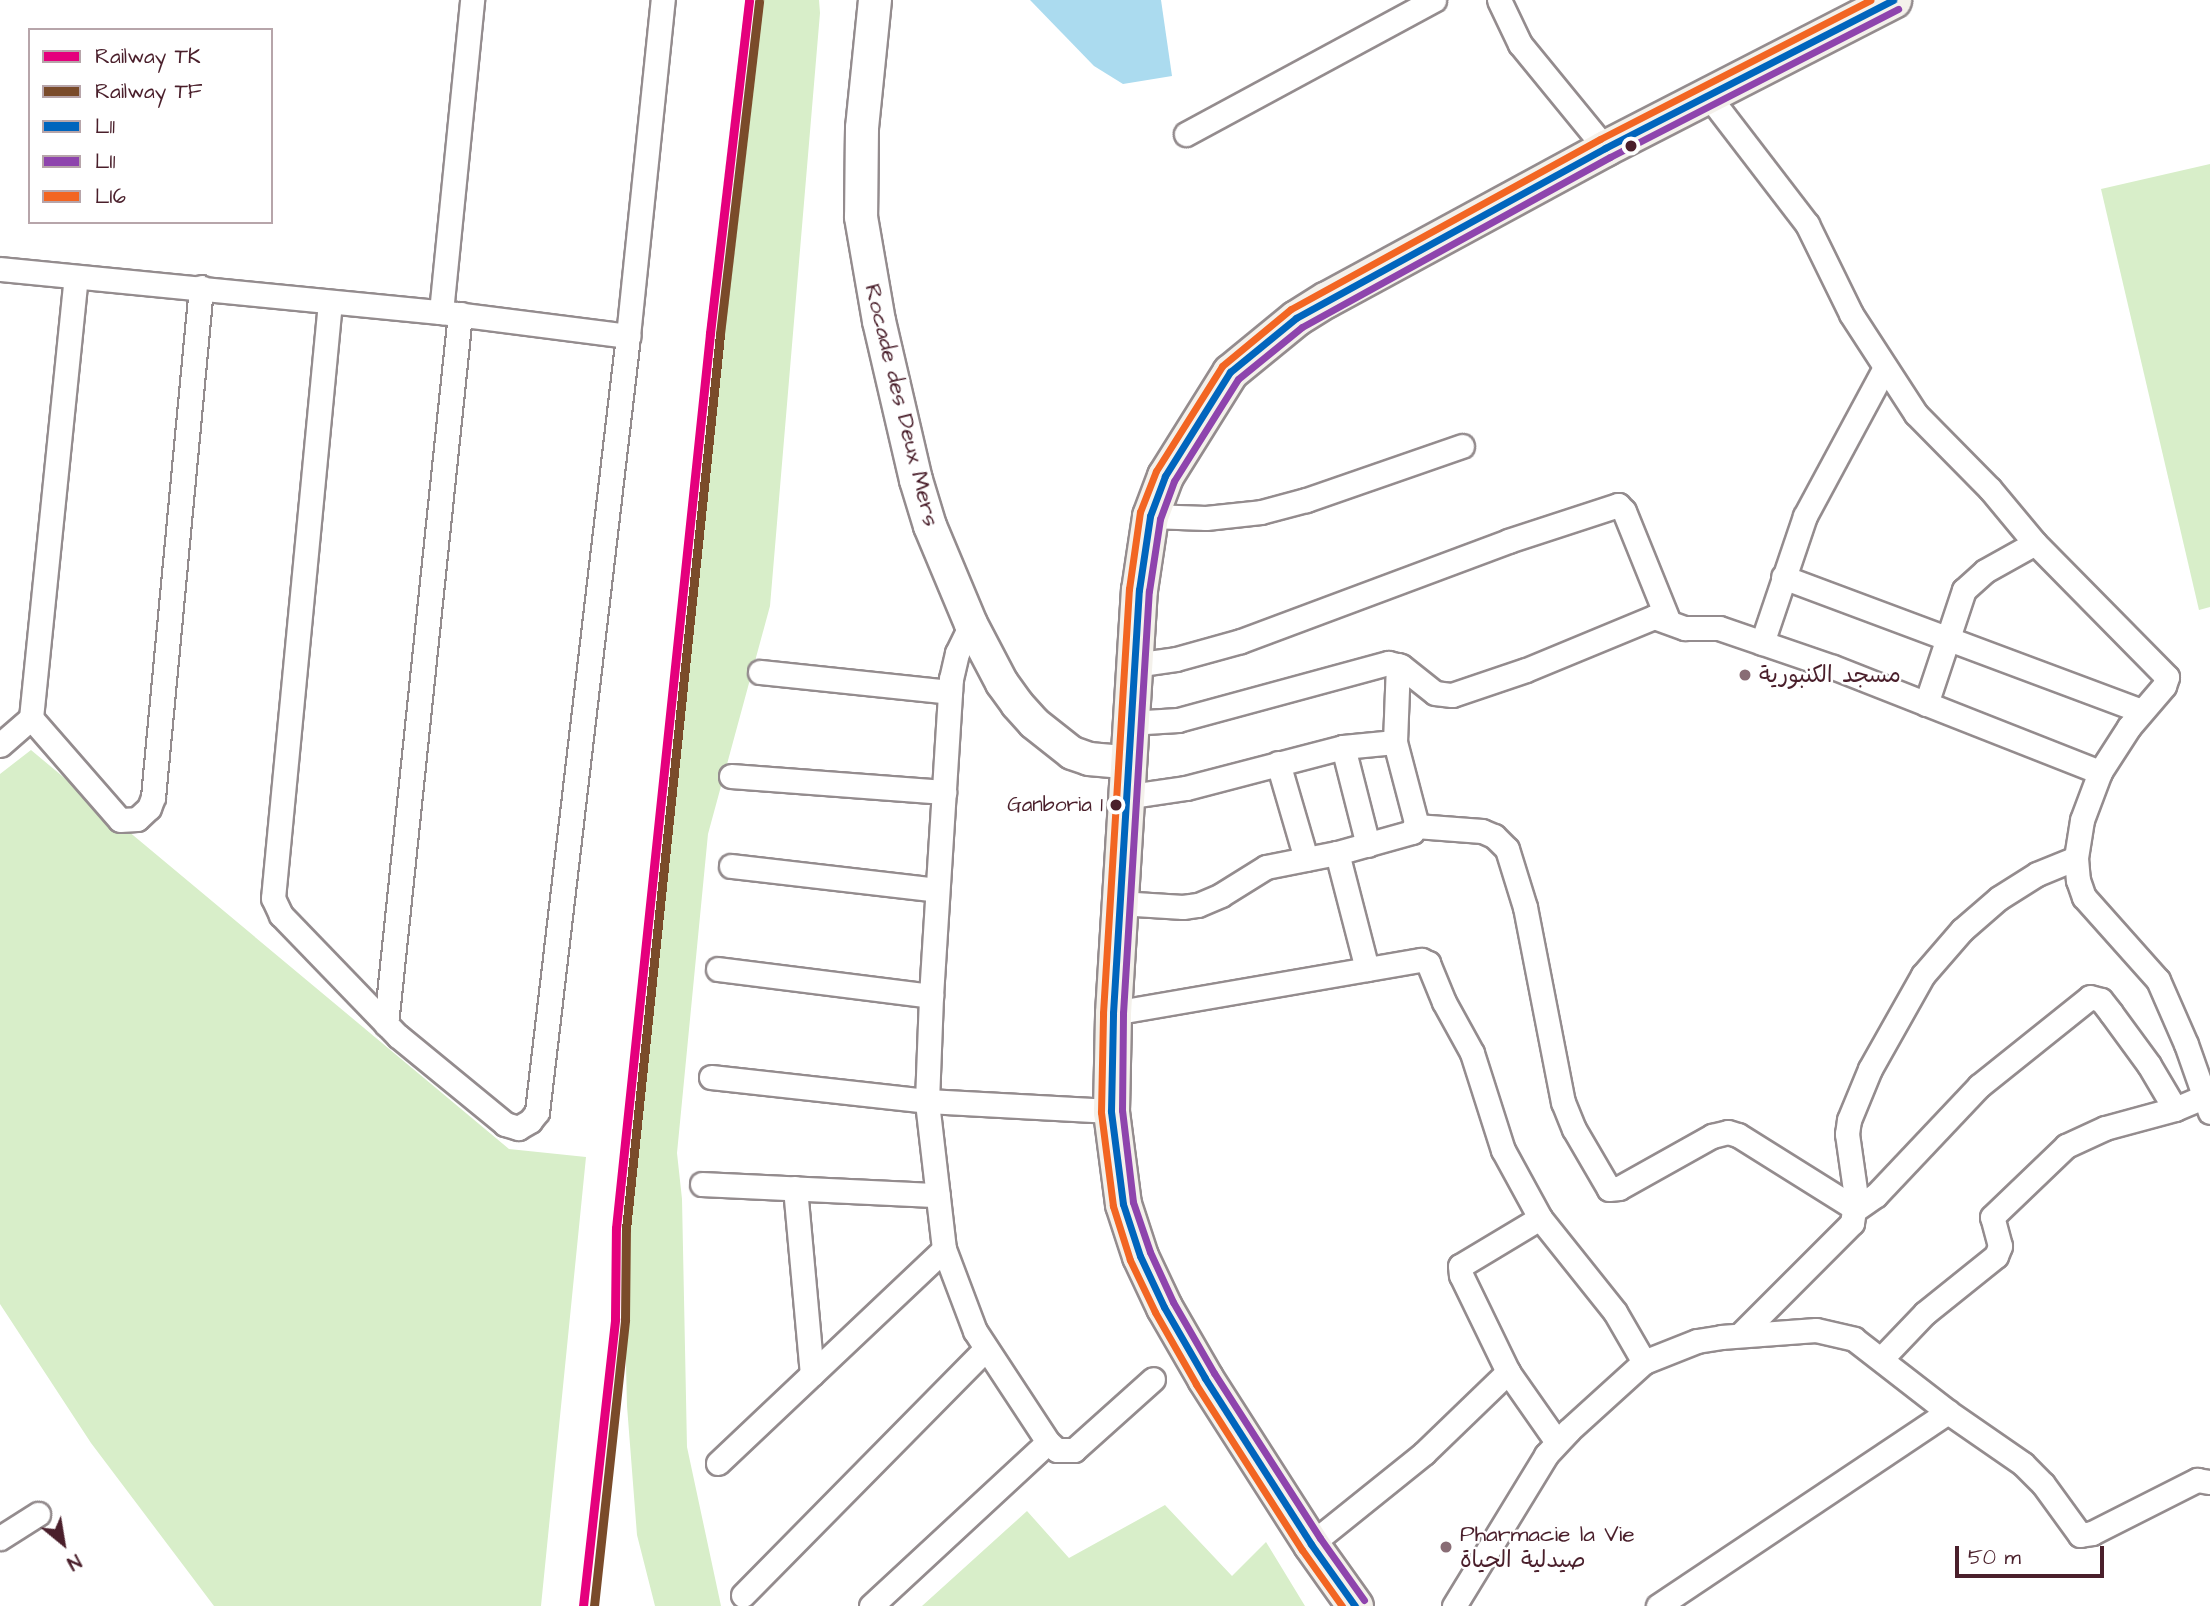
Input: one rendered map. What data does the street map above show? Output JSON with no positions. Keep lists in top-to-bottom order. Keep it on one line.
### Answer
{"streets":{"main road":["Rocade des Deux Mers"]},"places":["مسجد الكنبورية","Ganboria 1","Pharmacie la Vie صيدلية الحياة"],"lines":["rail line TK","transit line L11","transit line LI6","rail line TF","transit line LI1"],"legend":["Railway TK","Railway TF","L11","LI1","LI6"],"scale_bar":"50 m","north":"bottom right"}
